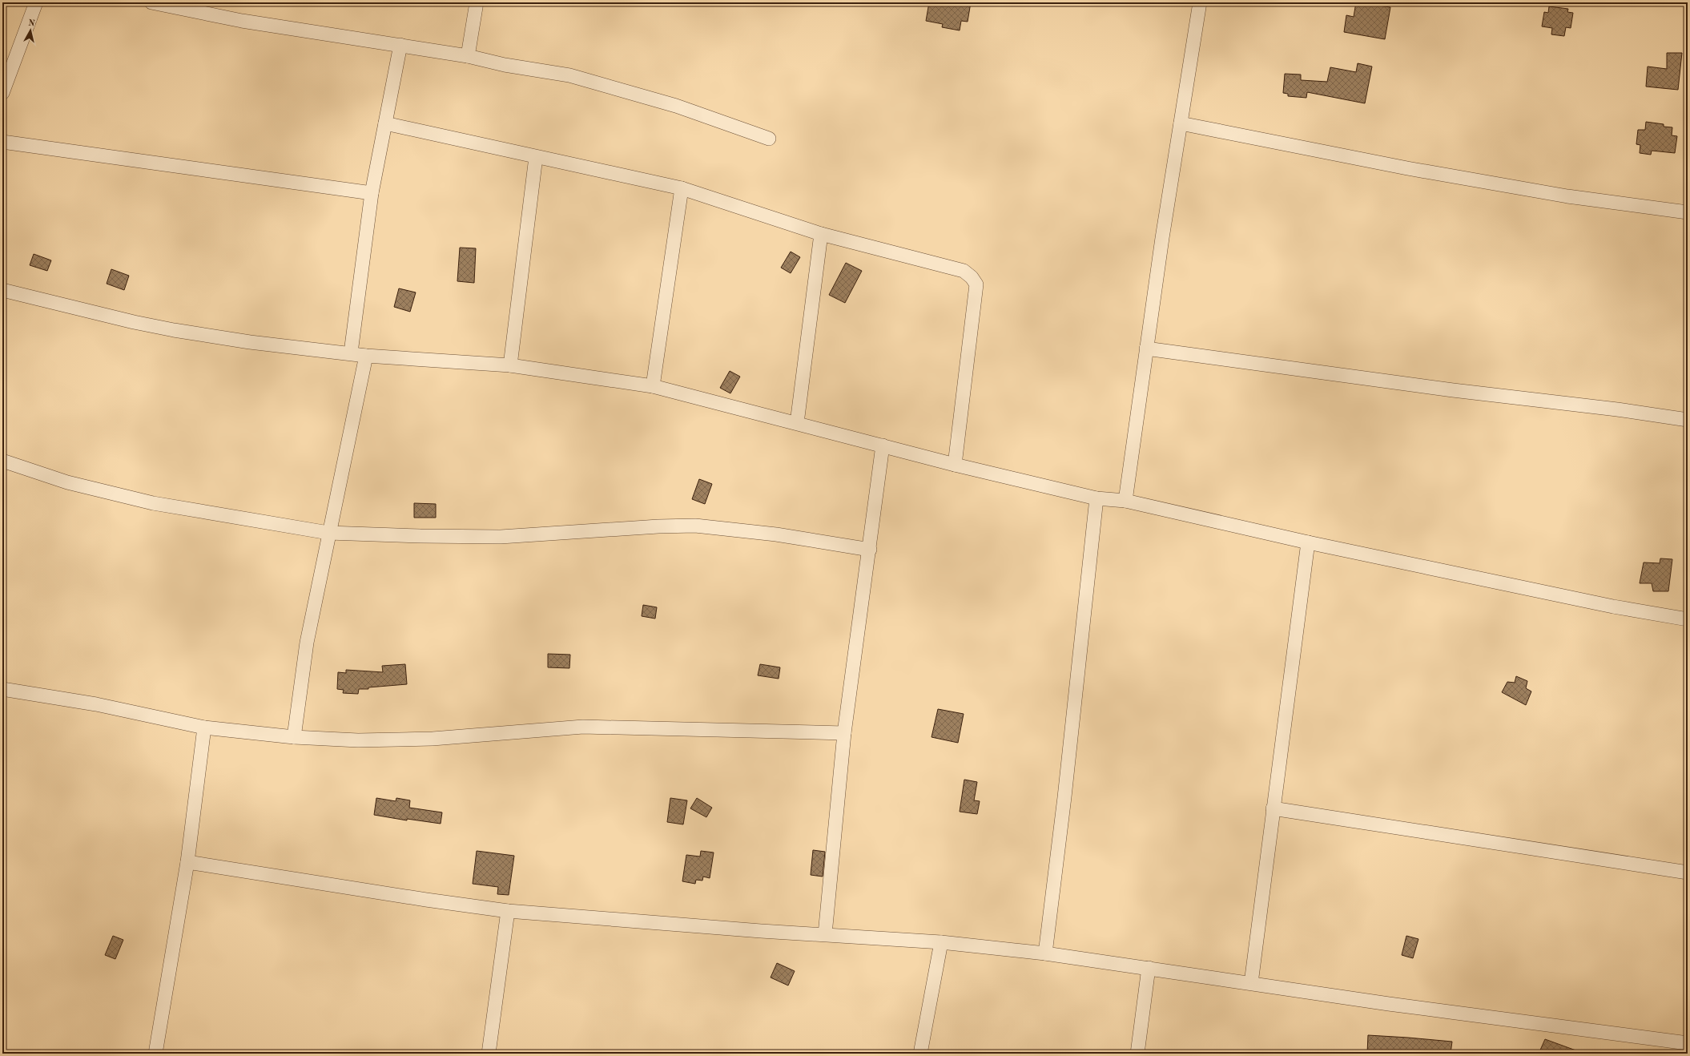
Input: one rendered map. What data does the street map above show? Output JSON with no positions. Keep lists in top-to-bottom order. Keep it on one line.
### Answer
{"north":"top"}
